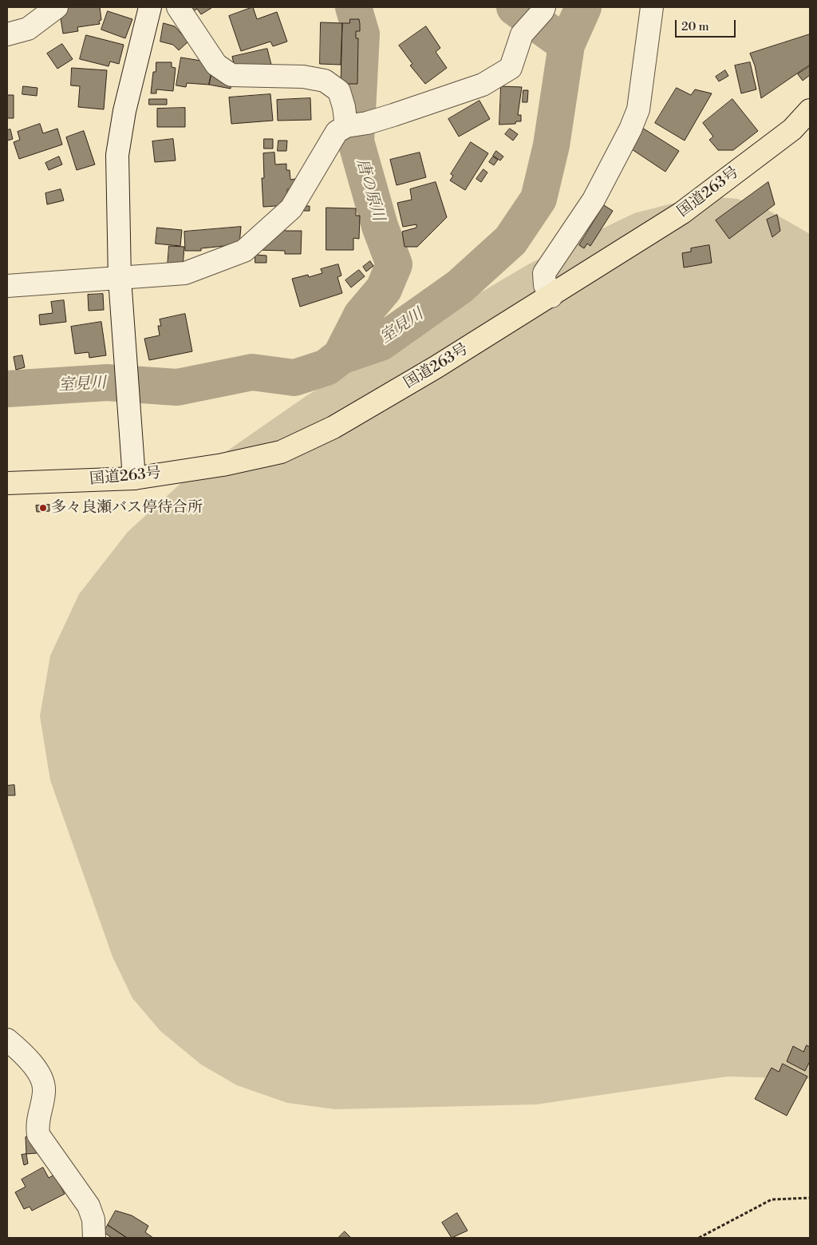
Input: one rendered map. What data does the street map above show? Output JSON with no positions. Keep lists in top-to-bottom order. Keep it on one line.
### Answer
{"streets":{"highway":["国道263号"]},"water":["唐の原川","室見川"],"places":["多々良瀬バス停待合所"],"scale_bar":"20 m"}
